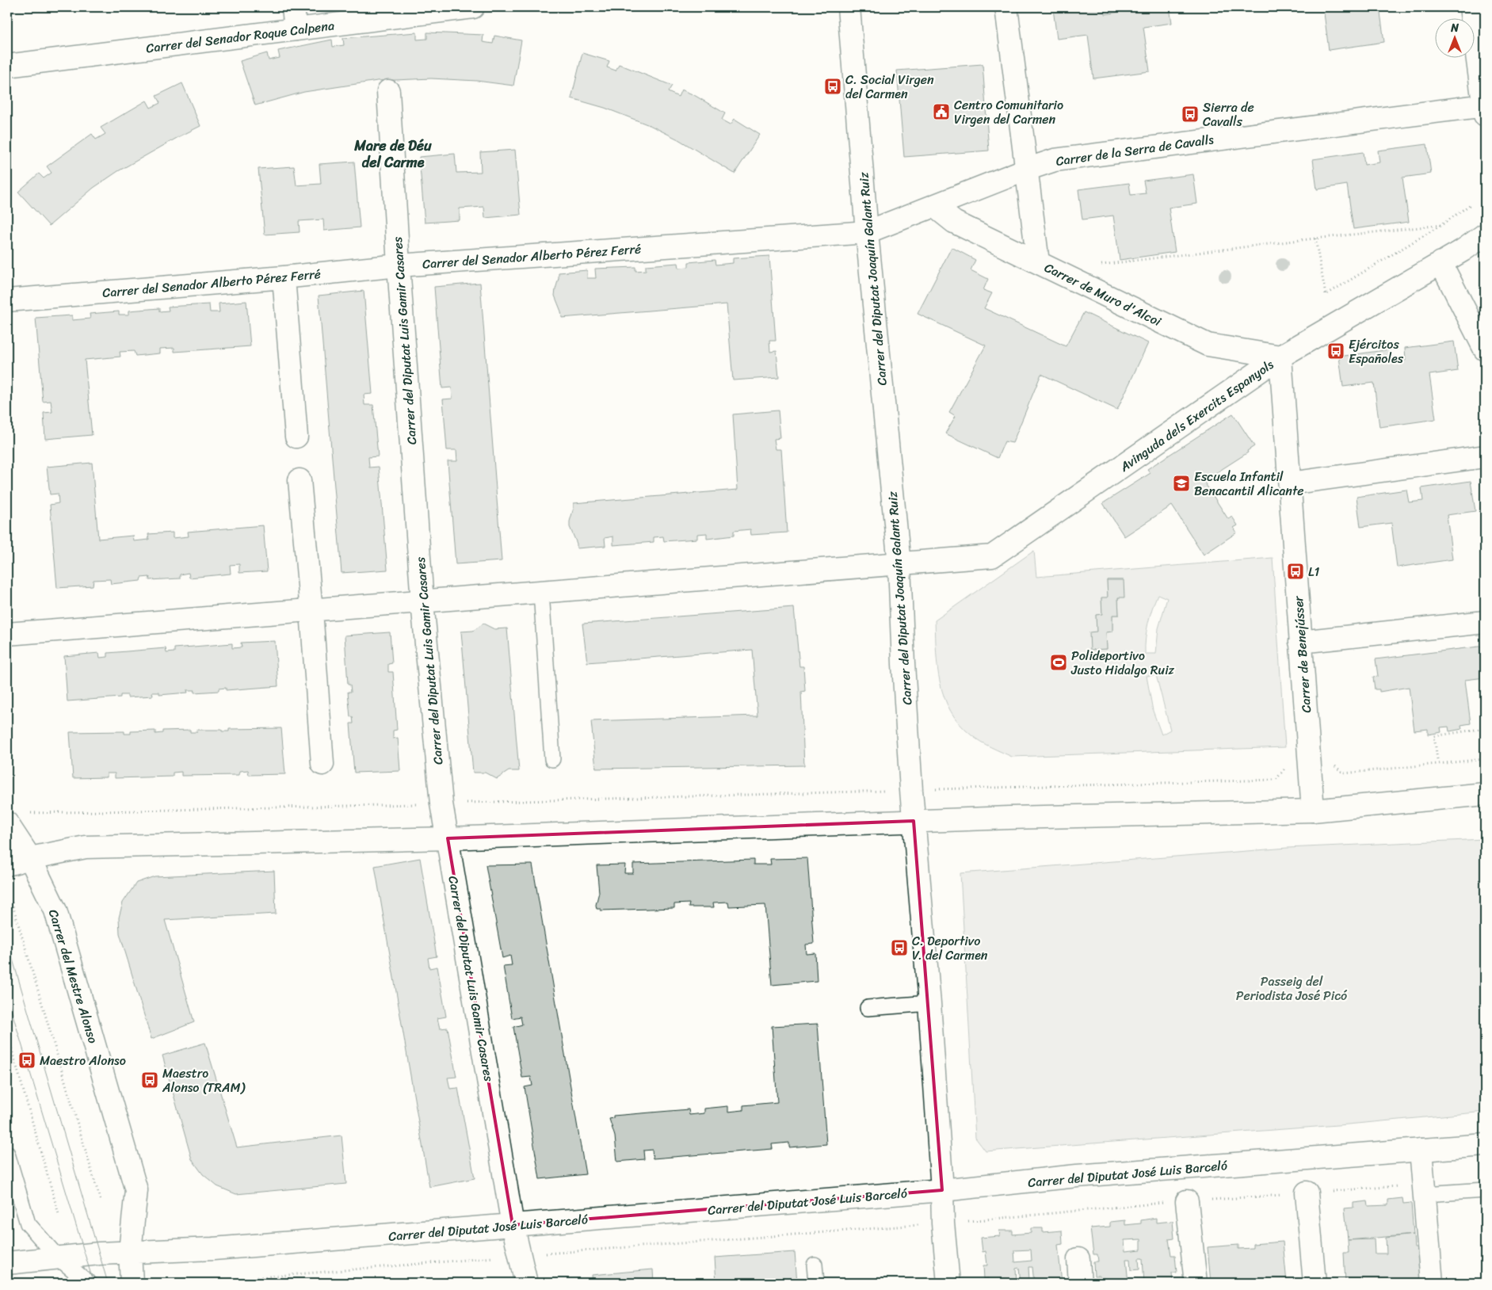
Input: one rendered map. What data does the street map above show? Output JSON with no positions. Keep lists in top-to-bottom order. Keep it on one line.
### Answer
{"streets":{"street":["Carrer del Senador Roque Calpena","Carrer de la Serra de Cavalls","Carrer del Senador Alberto Pérez Ferré","Carrer del Diputat Joaquín Galant Ruiz","Carrer de Muro d'Alcoi","Carrer del Diputat Luis Gamir Casares","Avinguda dels Exercits Espanyols","Carrer de Benejússer","Carrer del Mestre Alonso","Carrer del Diputat José Luis Barceló"]},"crossings":[["Carrer de la Serra de Cavalls","Carrer del Senador Alberto Pérez Ferré"],["Carrer de la Serra de Cavalls","Carrer del Diputat Joaquín Galant Ruiz"],["Carrer de la Serra de Cavalls","Carrer de Muro d'Alcoi"],["Carrer del Senador Alberto Pérez Ferré","Carrer del Diputat Joaquín Galant Ruiz"],["Carrer del Senador Alberto Pérez Ferré","Carrer del Diputat Luis Gamir Casares"],["Carrer del Diputat Joaquín Galant Ruiz","Avinguda dels Exercits Espanyols"],["Carrer del Diputat Joaquín Galant Ruiz","Carrer del Diputat José Luis Barceló"],["Carrer de Muro d'Alcoi","Avinguda dels Exercits Espanyols"],["Carrer de Muro d'Alcoi","Carrer de Benejússer"],["Carrer del Diputat Luis Gamir Casares","Avinguda dels Exercits Espanyols"],["Carrer del Diputat Luis Gamir Casares","Carrer del Diputat José Luis Barceló"],["Avinguda dels Exercits Espanyols","Carrer de Benejússer"],["Carrer del Mestre Alonso","Carrer del Diputat José Luis Barceló"]],"districts":["Mare de Déu del Carme"],"parks":["Passeig del Periodista José Picó"],"places":{"bus stop":["C. Social Virgen del Carmen","Sierra de Cavalls","Ejércitos Españoles","L1","C. Deportivo V. del Carmen","Maestro Alonso","Maestro Alonso (TRAM)"],"public building":["Centro Comunitario Virgen del Carmen"],"school or university":["Escuela Infantil Benacantil Alicante"],"sports":["Polideportivo Justo Hidalgo Ruiz"]},"north":"top"}
